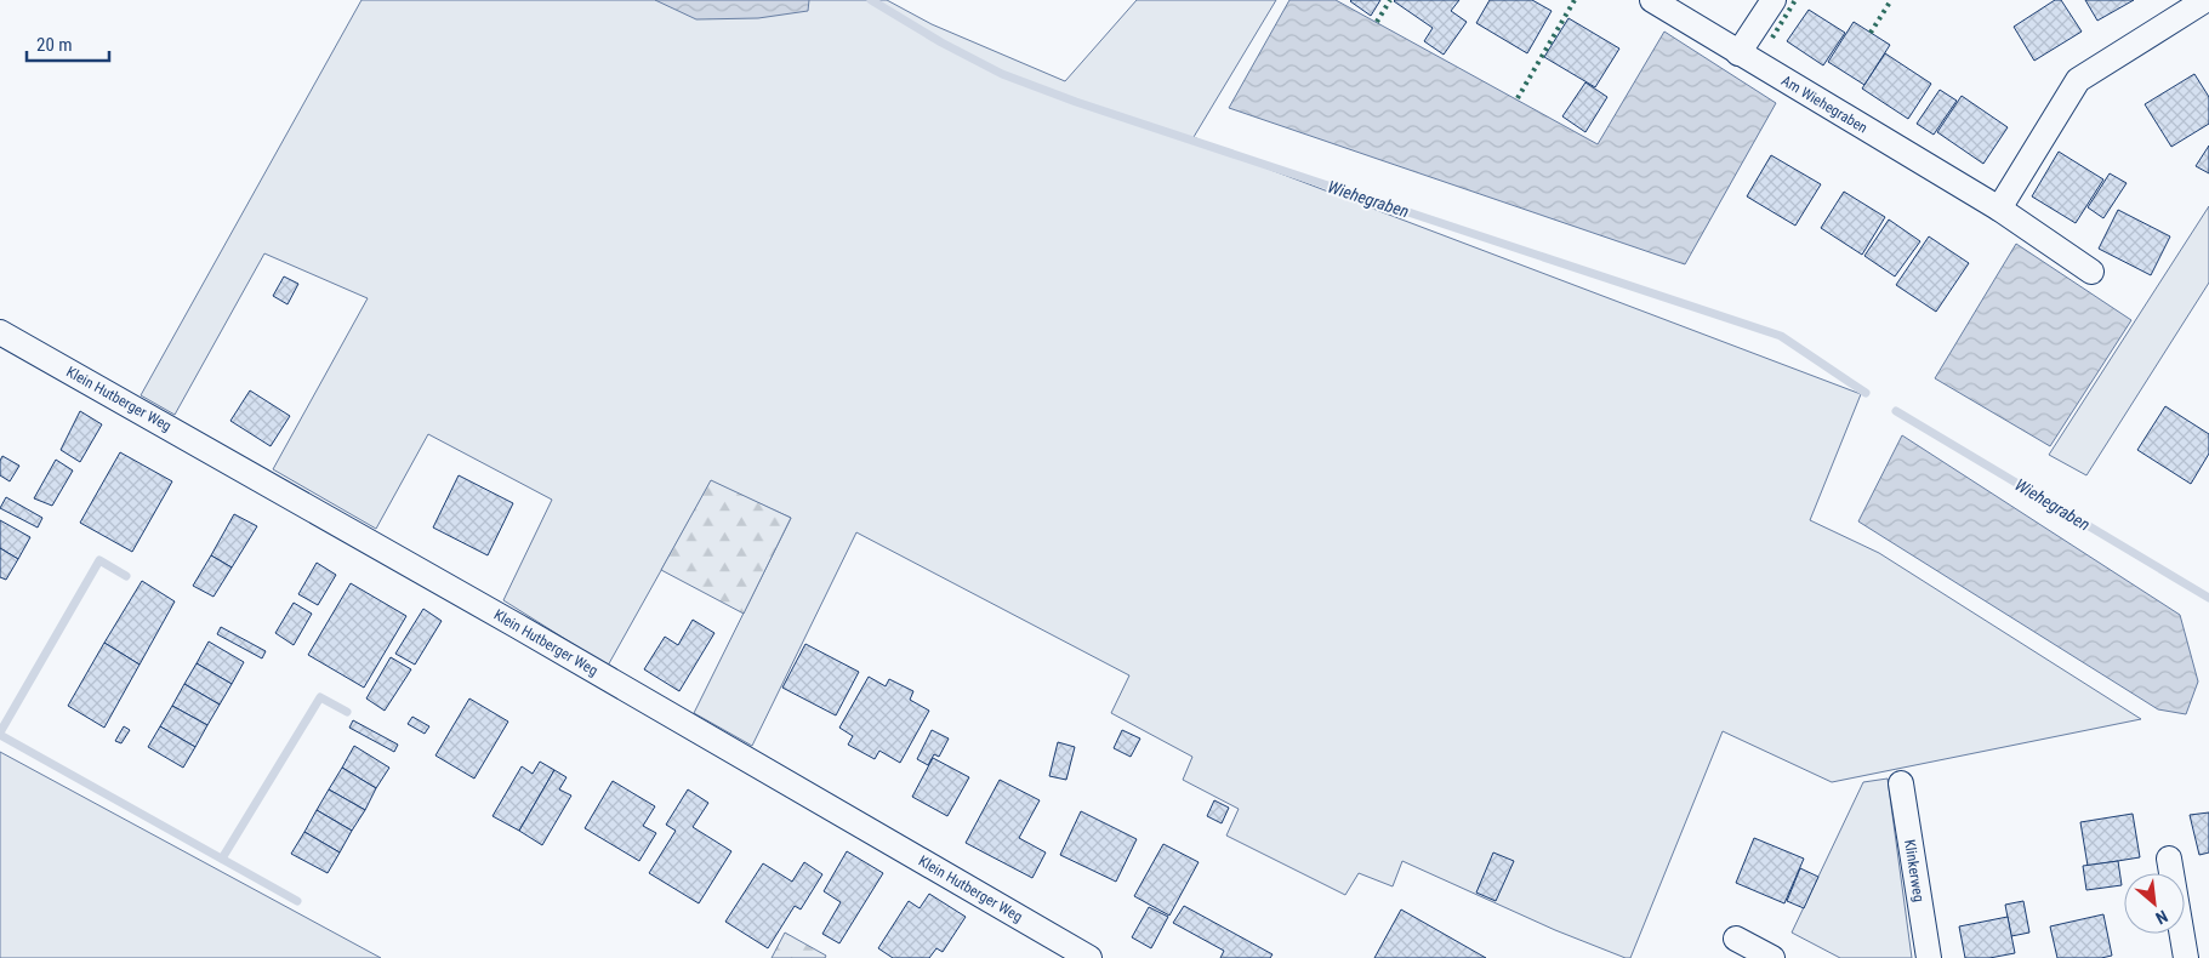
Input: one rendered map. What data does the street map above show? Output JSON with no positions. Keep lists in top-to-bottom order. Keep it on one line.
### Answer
{"streets":{"street":["Am Wiehegraben","Klein Hutberger Weg","Klinkerweg"]},"water":["Wiehegraben"],"scale_bar":"20 m","north":"bottom right"}
